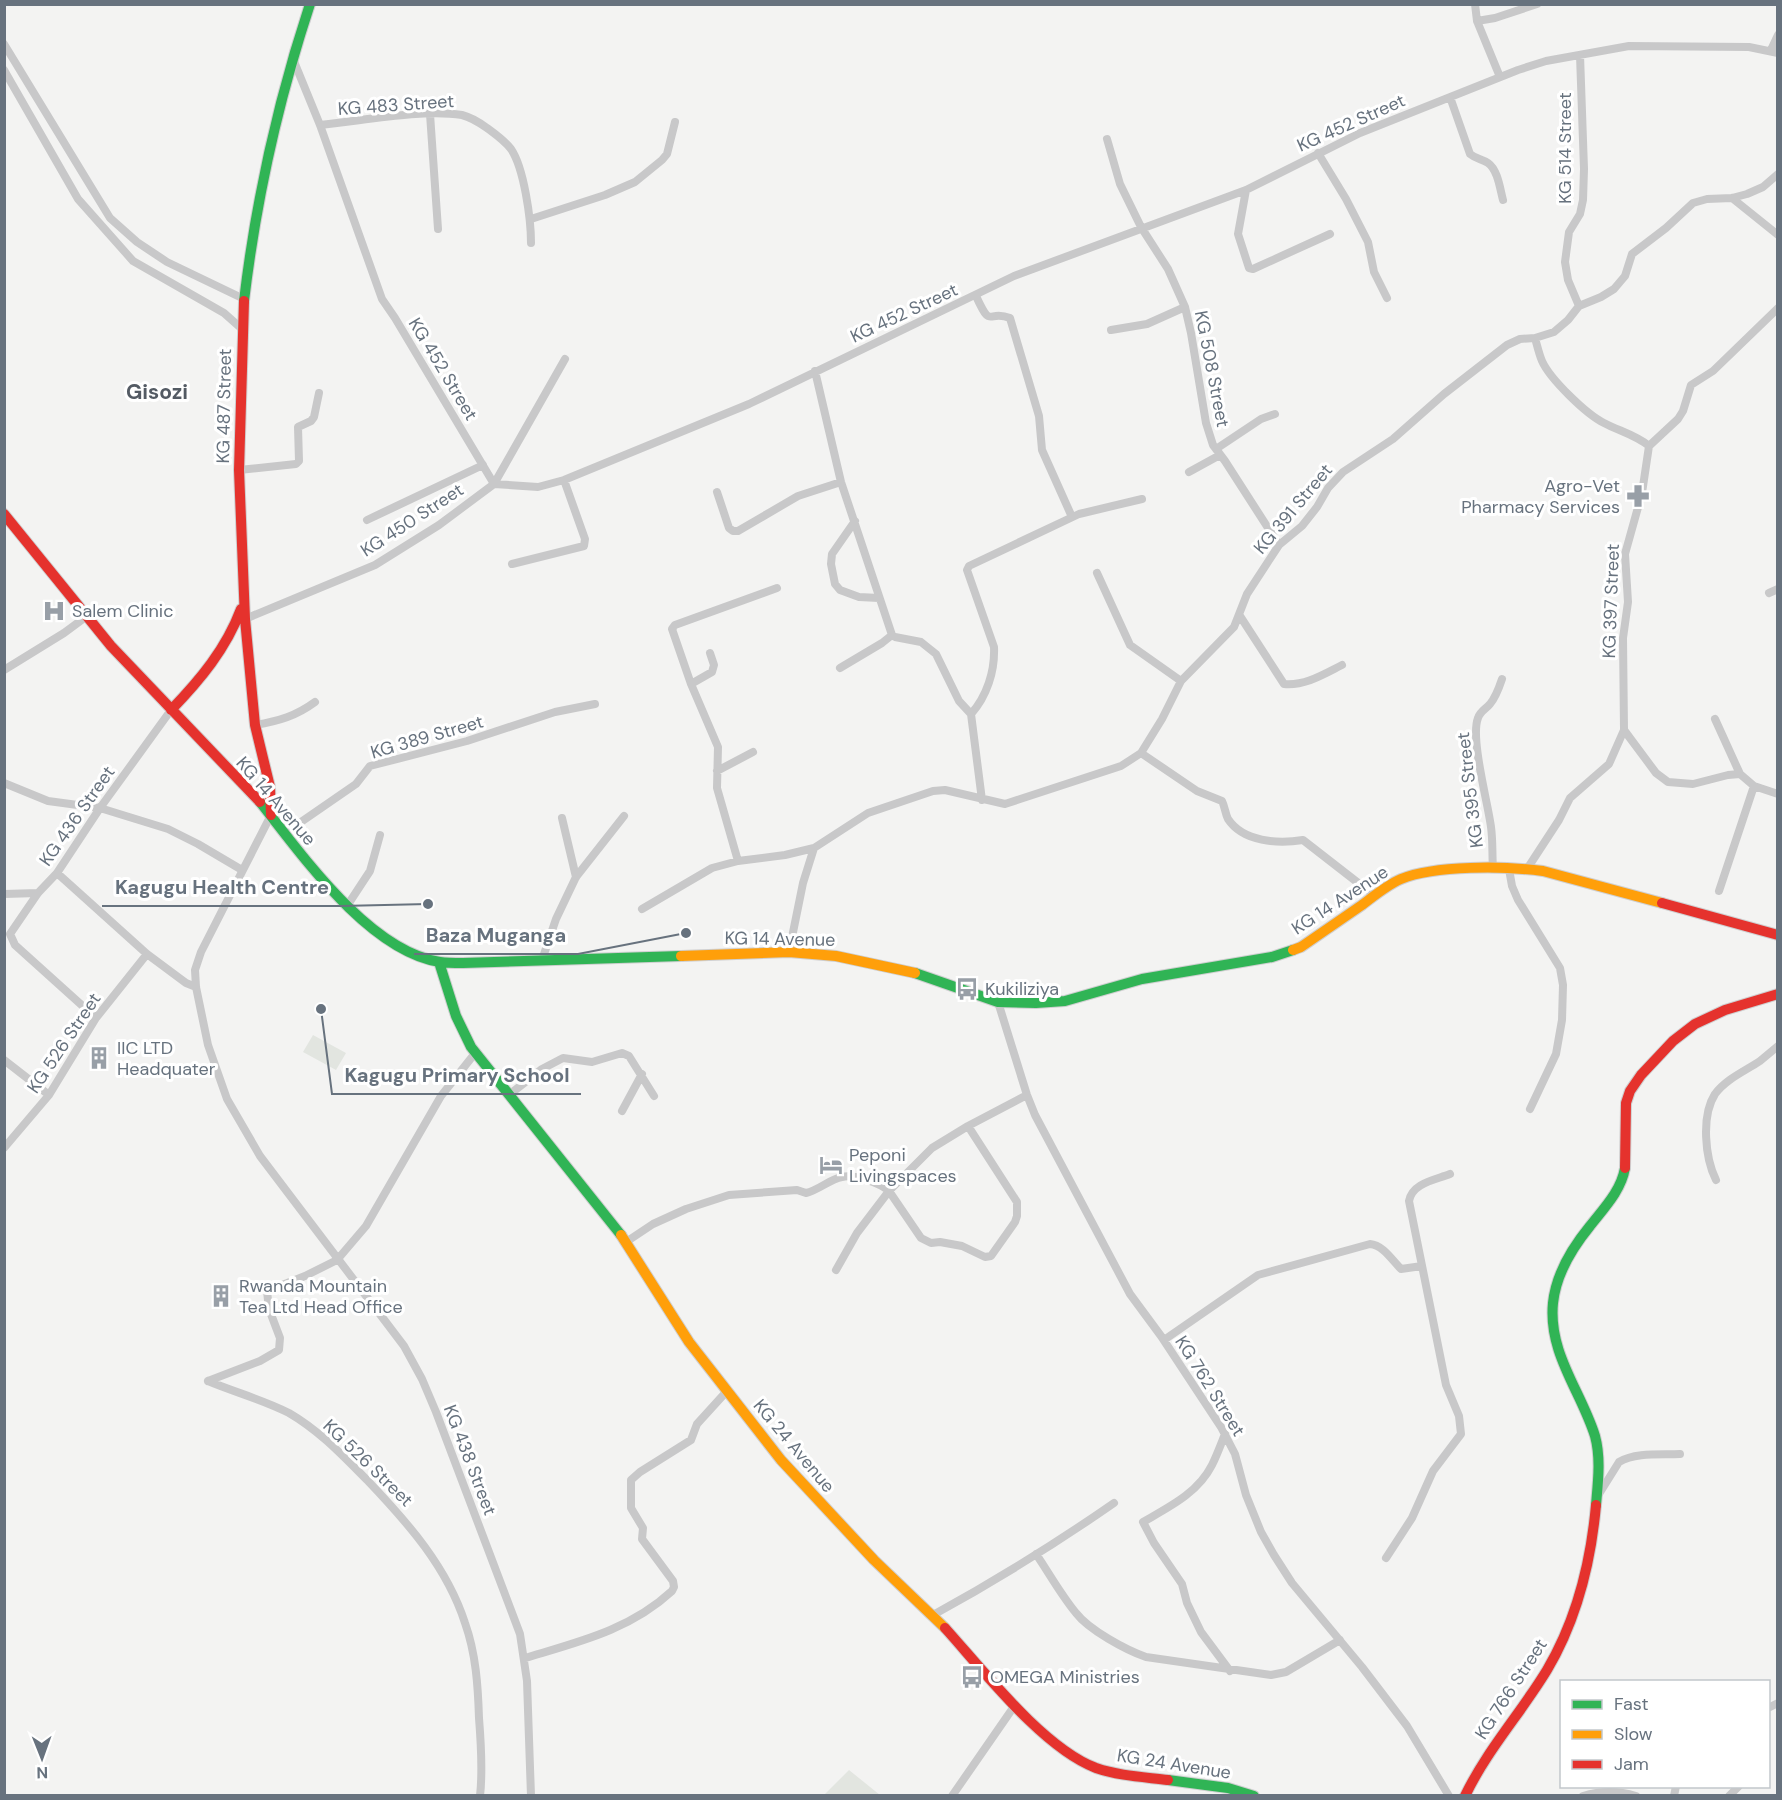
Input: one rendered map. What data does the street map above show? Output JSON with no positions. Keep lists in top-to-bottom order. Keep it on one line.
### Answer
{"streets":{"main road":["KG 487 Street","KG 14 Avenue","KG 24 Avenue","KG 766 Street"],"street":["KG 483 Street","KG 452 Street","KG 514 Street","KG 508 Street","KG 391 Street","KG 450 Street","KG 397 Street","KG 389 Street","KG 395 Street","KG 436 Street","KG 526 Street","KG 762 Street","KG 438 Street"]},"crossings":[["KG 483 Street","KG 452 Street"],["KG 452 Street","KG 514 Street"],["KG 452 Street","KG 508 Street"],["KG 452 Street","KG 487 Street"],["KG 452 Street","KG 450 Street"],["KG 514 Street","KG 391 Street"],["KG 508 Street","KG 391 Street"],["KG 487 Street","KG 450 Street"],["KG 487 Street","KG 14 Avenue"],["KG 487 Street","KG 438 Street"],["KG 389 Street","KG 14 Avenue"],["KG 395 Street","KG 14 Avenue"],["KG 14 Avenue","KG 436 Street"],["KG 14 Avenue","KG 762 Street"],["KG 14 Avenue","KG 24 Avenue"],["KG 14 Avenue","KG 438 Street"],["KG 436 Street","KG 526 Street"],["KG 526 Street","KG 438 Street"]],"districts":["Gisozi"],"places":{"pharmacy":["Agro-Vet Pharmacy Services"],"hospital":["Salem Clinic"],"other":["Kagugu Health Centre","Baza Muganga","Kagugu Primary School"],"bus stop":["Kukiliziya","OMEGA Ministries"],"building":["IIC LTD Headquater","Rwanda Mountain Tea Ltd Head Office"],"hotel":["Peponi Livingspaces"]},"legend":["Fast","Slow","Jam"],"north":"bottom"}
